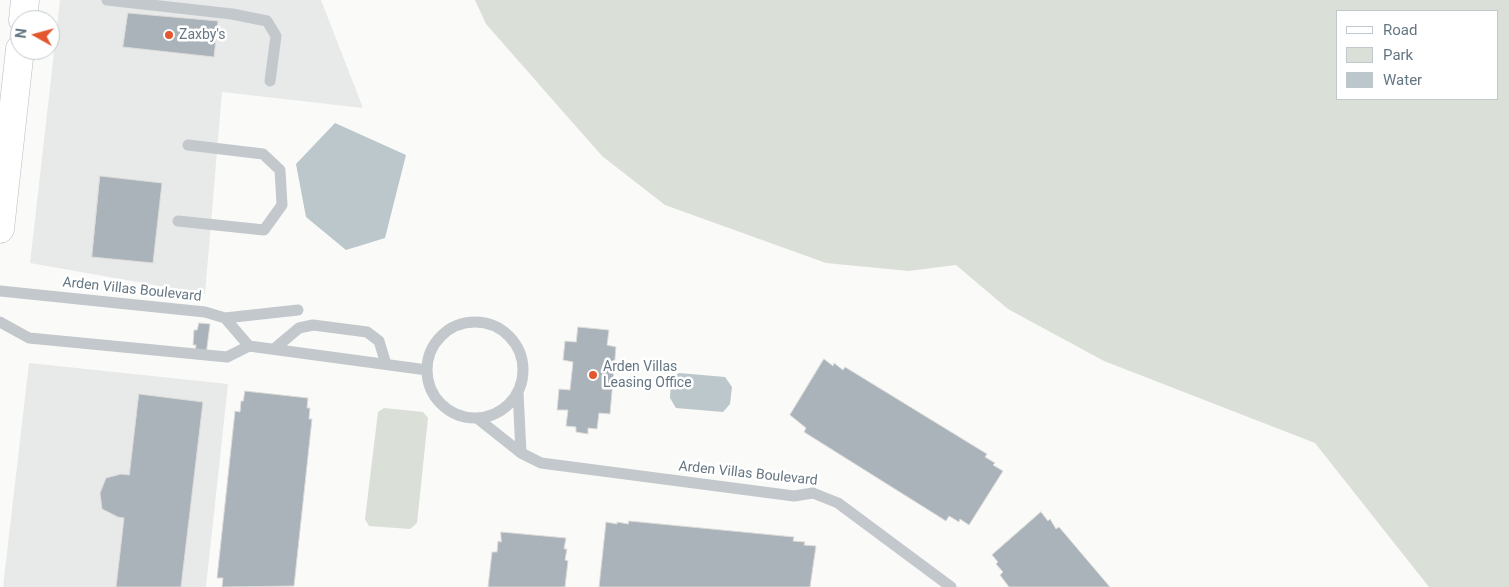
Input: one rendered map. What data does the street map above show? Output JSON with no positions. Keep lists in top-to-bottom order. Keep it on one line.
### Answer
{"streets":{"lane":["Arden Villas Boulevard"]},"places":["Zaxby's","Arden Villas Leasing Office"],"legend":["Road","Park","Water"],"north":"left"}
